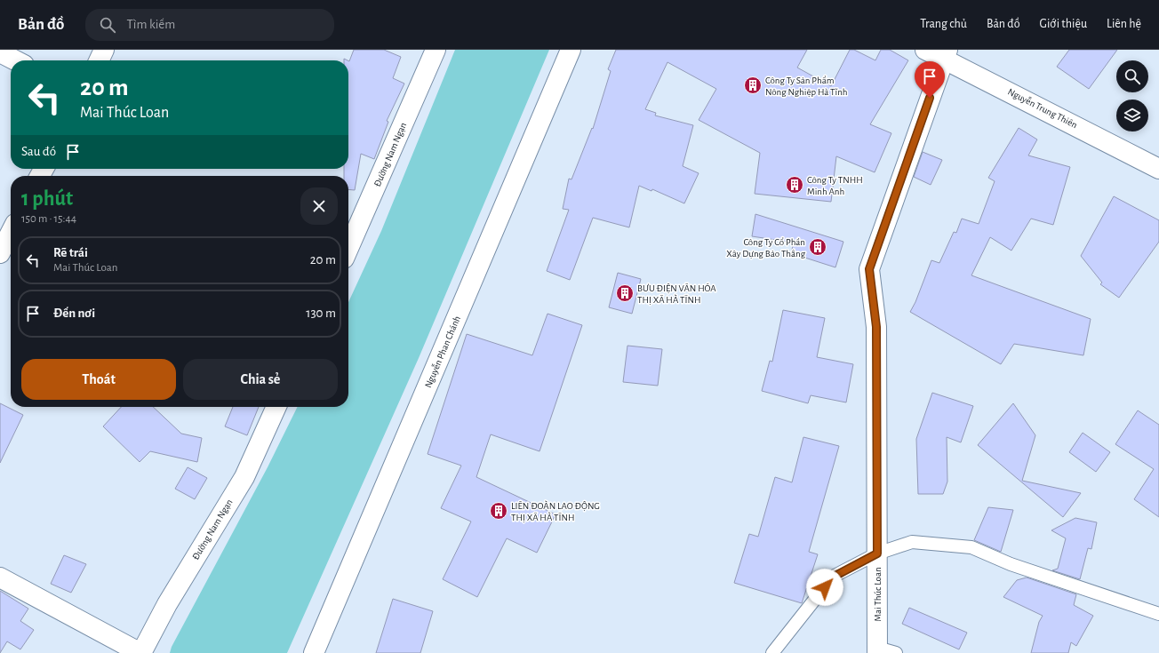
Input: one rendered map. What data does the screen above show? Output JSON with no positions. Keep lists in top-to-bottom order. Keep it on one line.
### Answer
{"streets":{"street":["Nguyễn Trung Thiên","Đường Nam Ngạn","Nguyễn Phan Chánh","Mai Thúc Loan"]},"crossings":[["Nguyễn Trung Thiên","Mai Thúc Loan"]],"places":{"building":["Công Ty Sản Phẩm Nông Nghiệp Hà Tĩnh","Công Ty TNHH Minh Anh","Công Ty Cổ Phần Xây Dựng Bảo Thắng","BƯU ĐIỆN VĂN HÓA THỊ XÃ HÀ TĨNH","LIÊN ĐOÀN LAO ĐỘNG THỊ XÃ HÀ TĨNH"]},"page":{"header":"Bản đồ","search":"Tìm kiếm","nav":["Trang chủ","Bản đồ","Giới thiệu","Liên hệ"],"turn":["20 m","Mai Thúc Loan"],"then":"Sau đó","heading":["1 phút","150 m · 15:44"],"list":[{"name":"Rẽ trái","note":"Mai Thúc Loan","value":"20 m"},{"name":"Đến nơi","value":"130 m"}],"buttons":["Thoát","Chia sẻ"]}}
